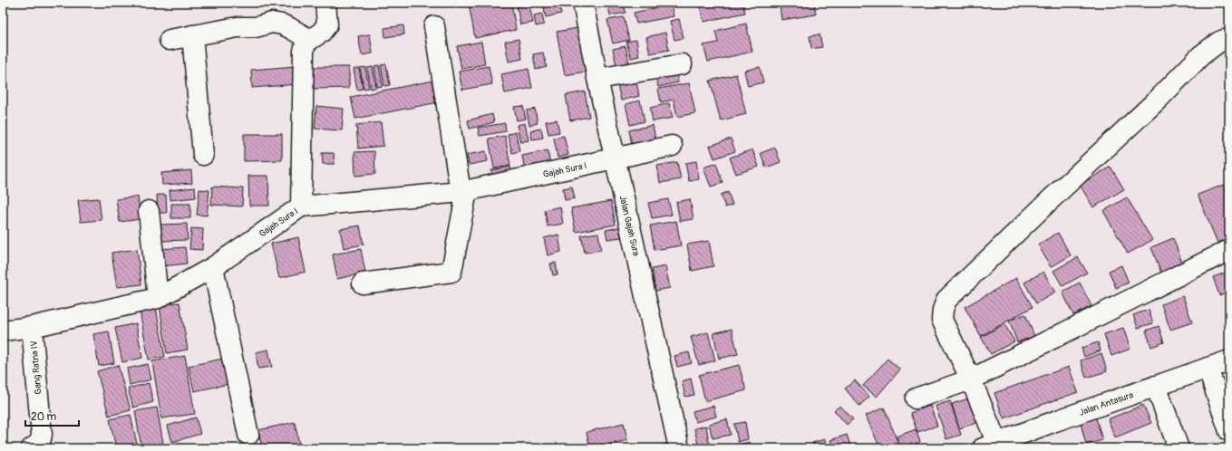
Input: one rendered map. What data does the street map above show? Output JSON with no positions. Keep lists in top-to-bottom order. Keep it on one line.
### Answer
{"streets":{"street":["Gajah Sura I","Jalan Gajah Sura","Gang Ratna IV","Jalan Antasura"]},"crossings":[["Gajah Sura I","Jalan Gajah Sura"],["Gajah Sura I","Gang Ratna IV"]],"scale_bar":"20 m"}
